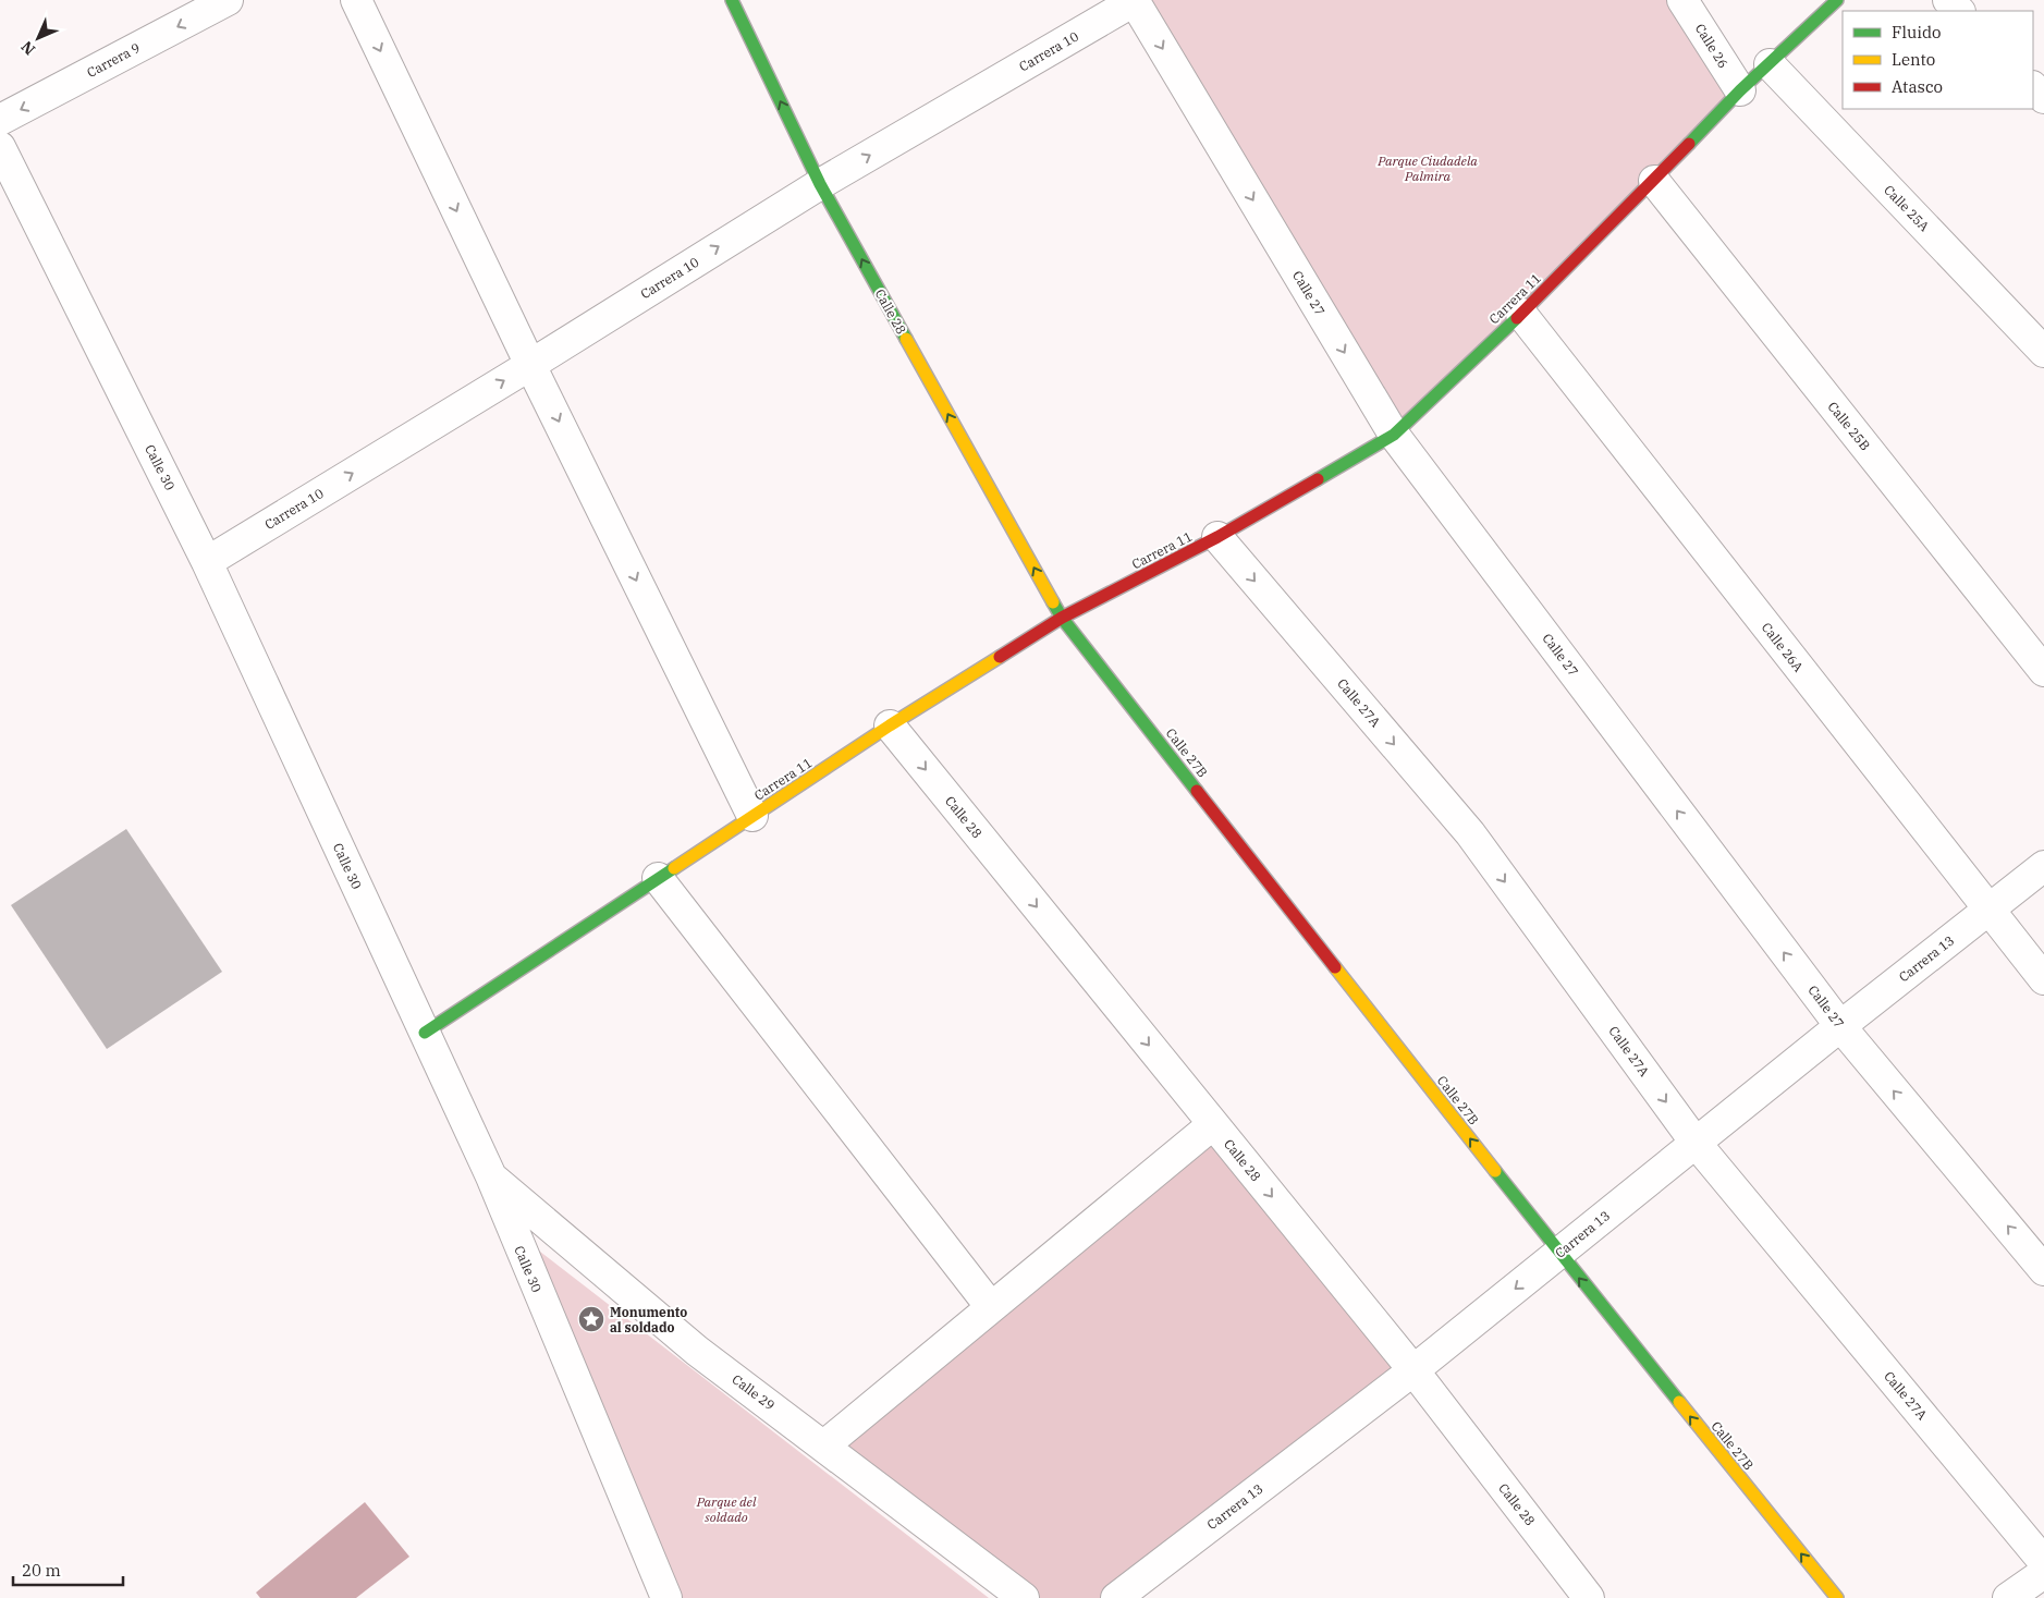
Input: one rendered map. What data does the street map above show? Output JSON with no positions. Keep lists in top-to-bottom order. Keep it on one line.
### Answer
{"streets":{"street":["Calle 26","Carrera 10","Carrera 9","Calle 25A","Calle 27","Carrera 11","Calle 28","Calle 25B","Calle 30","Calle 26A","Calle 27A","Calle 27B","Carrera 13","Calle 29"]},"crossings":[["Calle 26","Carrera 11"],["Carrera 10","Calle 27"],["Carrera 10","Calle 28"],["Carrera 10","Calle 30"],["Calle 25A","Carrera 11"],["Calle 27","Carrera 11"],["Calle 27","Carrera 13"],["Carrera 11","Calle 28"],["Carrera 11","Calle 25B"],["Carrera 11","Calle 30"],["Carrera 11","Calle 26A"],["Carrera 11","Calle 27A"],["Carrera 11","Calle 27B"],["Calle 28","Calle 27B"],["Calle 28","Carrera 13"],["Calle 30","Calle 29"],["Calle 26A","Carrera 13"],["Calle 27A","Carrera 13"],["Calle 27B","Carrera 13"]],"one_way":["Carrera 10","Carrera 9","Calle 27A","Calle 27B"],"parks":["Parque Ciudadela Palmira","Parque del soldado"],"places":{"place":["Monumento al soldado"]},"legend":["Fluido","Lento","Atasco"],"scale_bar":"20 m","north":"bottom left"}
